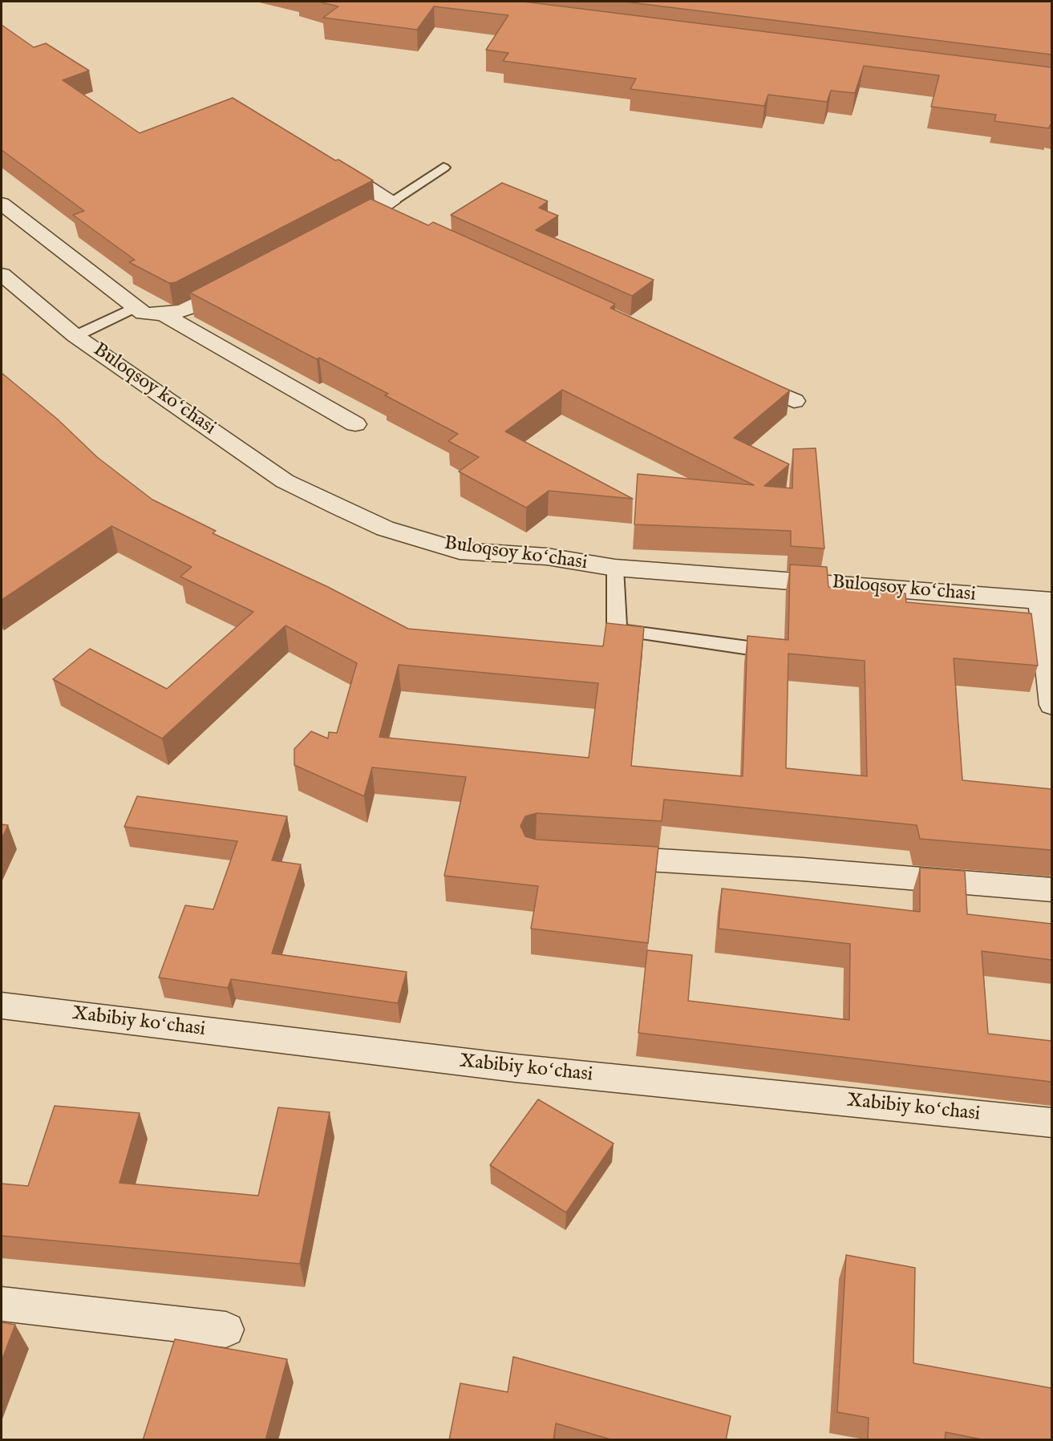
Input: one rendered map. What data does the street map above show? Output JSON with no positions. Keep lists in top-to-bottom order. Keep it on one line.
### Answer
{"streets":{"street":["Buloqsoy koʻchasi","Xabibiy koʻchasi"]}}
